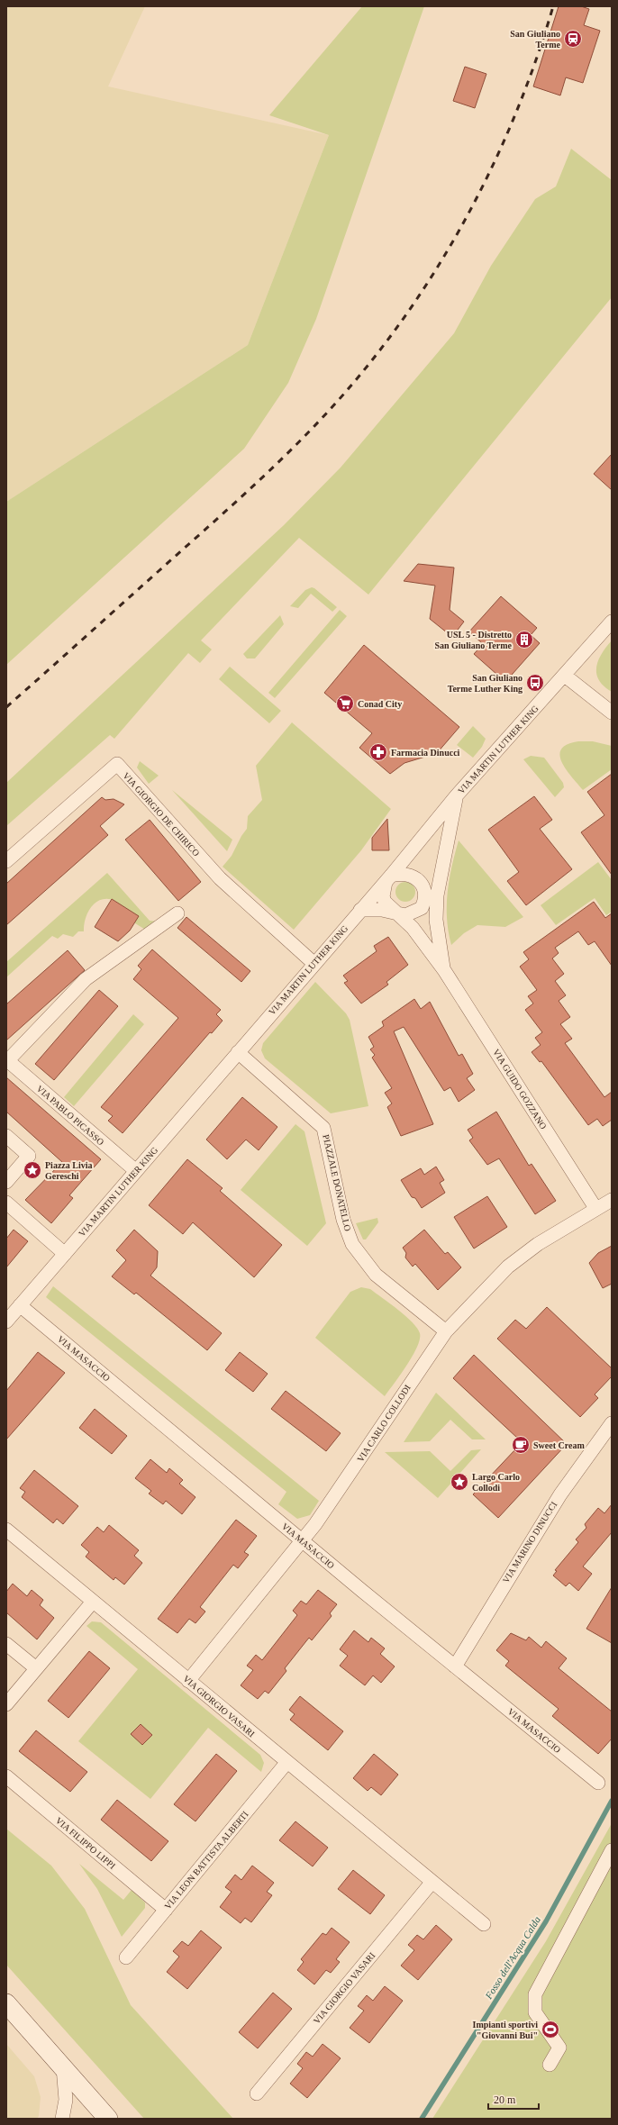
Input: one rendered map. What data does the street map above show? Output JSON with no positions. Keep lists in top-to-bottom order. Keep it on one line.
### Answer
{"streets":{"street":["VIA MARTIN LUTHER KING","VIA GIORGIO DE CHIRICO","VIA GUIDO GOZZANO","VIA PABLO PICASSO","PIAZZALE DONATELLO","VIA MASACCIO","VIA CARLO COLLODI","VIA MARINO DINUCCI","VIA GIORGIO VASARI","VIA FILIPPO LIPPI","VIA LEON BATTISTA ALBERTI"]},"crossings":[["VIA MARTIN LUTHER KING","VIA GIORGIO DE CHIRICO"],["VIA MARTIN LUTHER KING","VIA GUIDO GOZZANO"],["VIA MARTIN LUTHER KING","VIA PABLO PICASSO"],["VIA MARTIN LUTHER KING","PIAZZALE DONATELLO"],["VIA MARTIN LUTHER KING","VIA MASACCIO"],["VIA GUIDO GOZZANO","VIA CARLO COLLODI"],["PIAZZALE DONATELLO","VIA CARLO COLLODI"],["VIA MASACCIO","VIA CARLO COLLODI"],["VIA MASACCIO","VIA MARINO DINUCCI"],["VIA CARLO COLLODI","VIA GIORGIO VASARI"],["VIA GIORGIO VASARI","VIA LEON BATTISTA ALBERTI"],["VIA FILIPPO LIPPI","VIA LEON BATTISTA ALBERTI"]],"water":["Fosso dell'Acqua Calda"],"places":{"station":["San Giuliano Terme"],"building":["USL 5 - Distretto San Giuliano Terme"],"bus stop":["San Giuliano Terme Luther King"],"supermarket":["Conad City"],"pharmacy":["Farmacia Dinucci"],"place":["Piazza Livia Gereschi","Largo Carlo Collodi"],"cafe":["Sweet Cream"],"sports":["Impianti sportivi \"Giovanni Bui\""]},"scale_bar":"20 m"}
